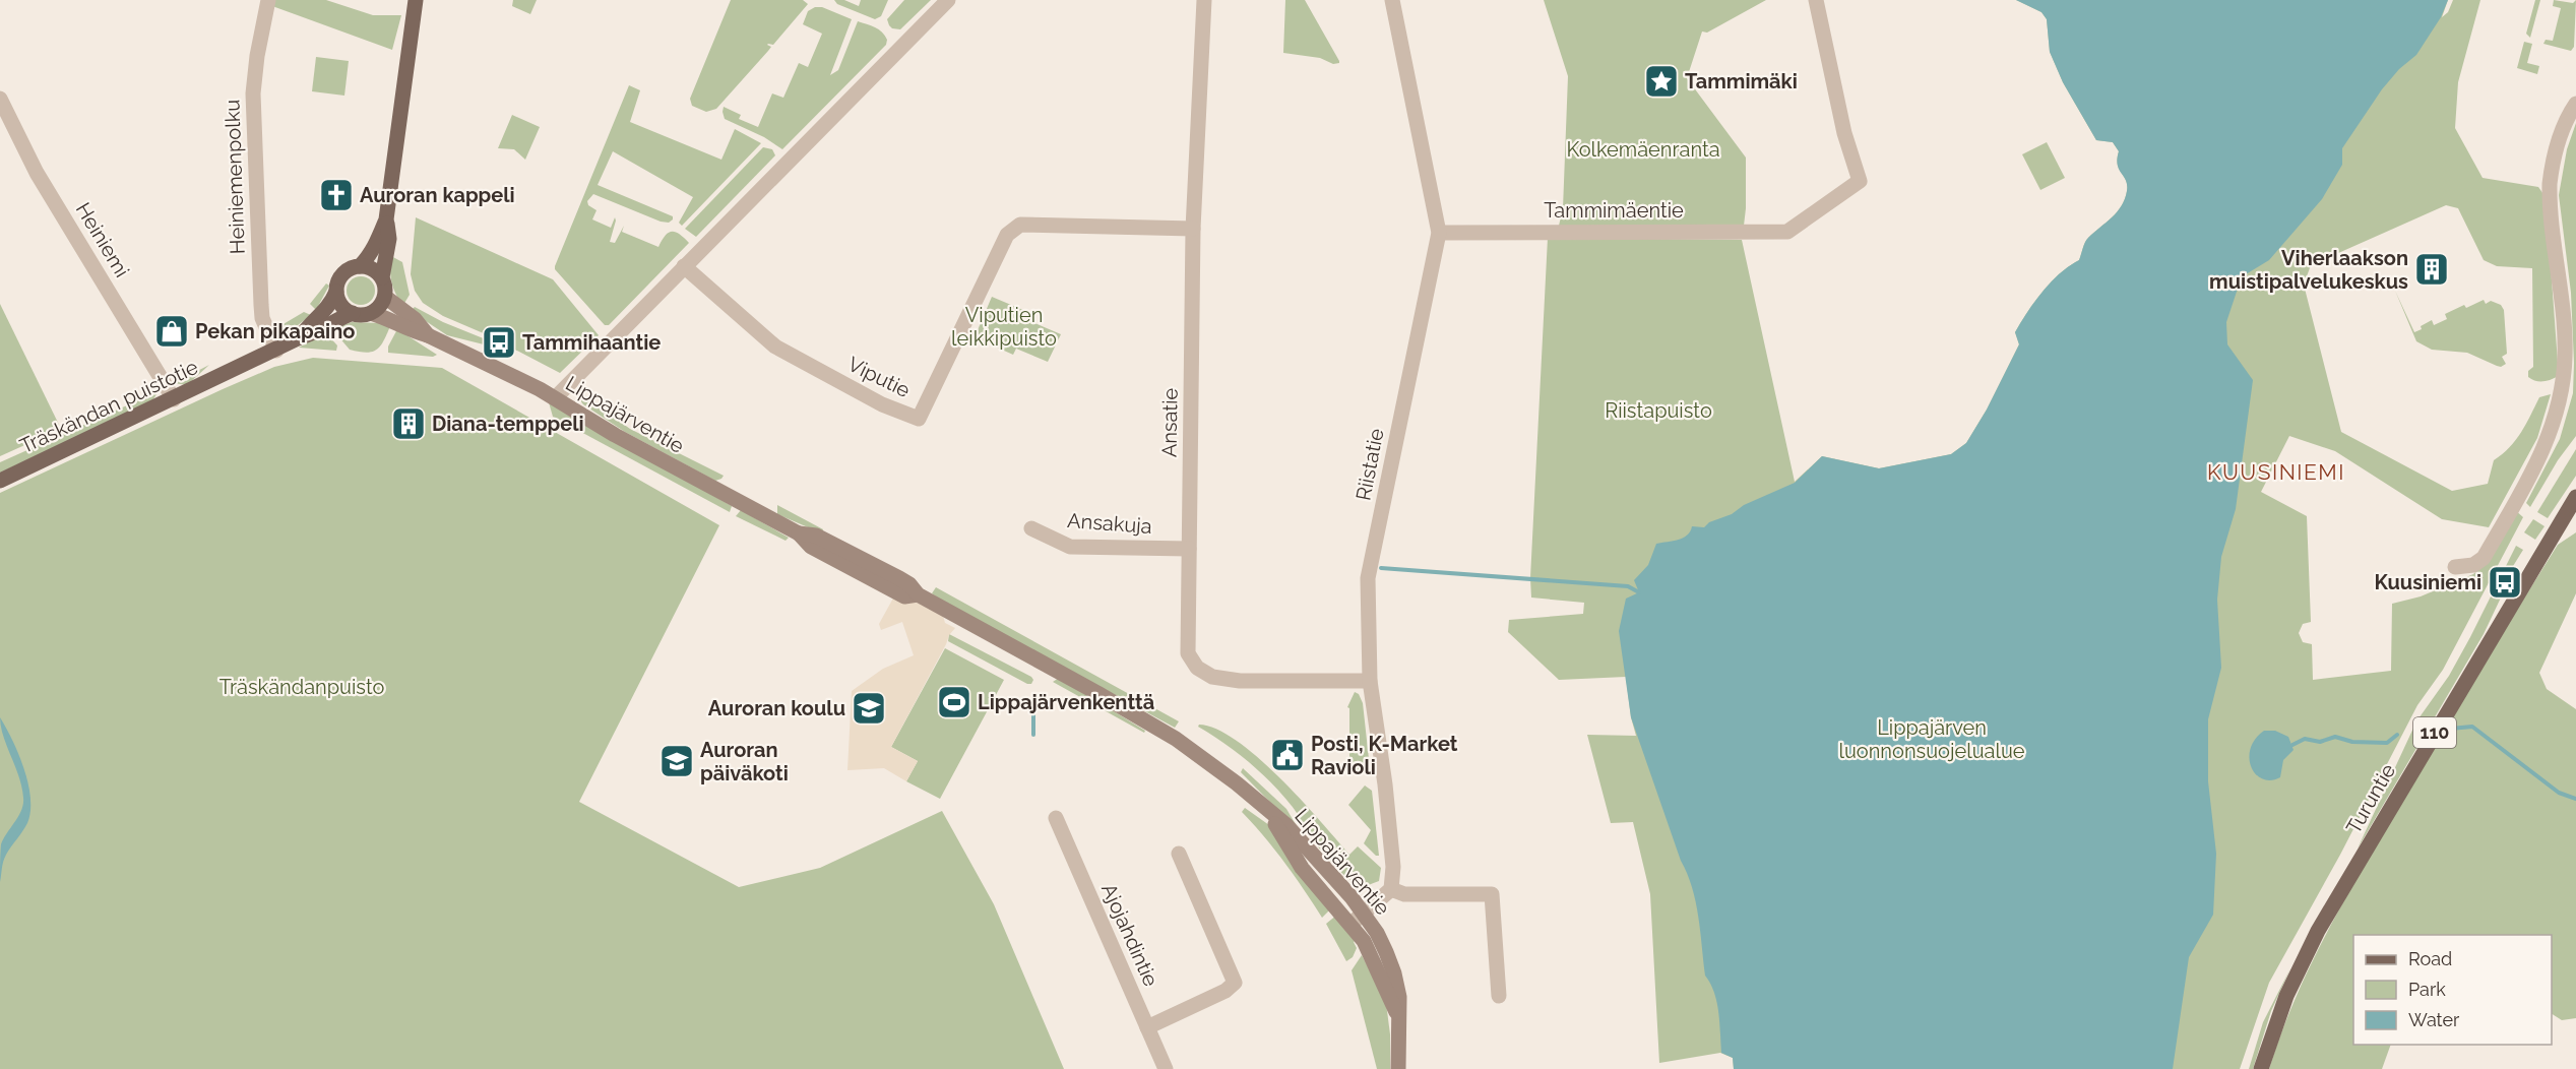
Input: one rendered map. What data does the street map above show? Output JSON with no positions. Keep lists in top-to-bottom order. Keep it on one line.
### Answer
{"streets":{"main road":["Träskändan puistotie","Lippajärventie","110","Turuntie"],"street":["Heiniemenpolku","Tammimäentie","Heiniemi","Viputie","Ansatie","Riistatie","Ansakuja","Ajojahdintie"]},"crossings":[["Heiniemenpolku","Träskändan puistotie"],["Tammimäentie","Riistatie"],["Heiniemi","Träskändan puistotie"],["Viputie","Ansatie"],["Träskändan puistotie","Lippajärventie"],["Ansatie","Riistatie"],["Ansatie","Ansakuja"]],"districts":["KUUSINIEMI"],"parks":["Kolkemäenranta","Viputien leikkipuisto","Riistapuisto","Träskändanpuisto","Lippajärven luonnonsuojelualue"],"places":{"place":["Tammimäki"],"church":["Auroran kappeli"],"building":["Viherlaakson muistipalvelukeskus","Diana-temppeli"],"shop":["Pekan pikapaino"],"bus stop":["Tammihaantie","Kuusiniemi"],"sports":["Lippajärvenkenttä"],"school or university":["Auroran koulu","Auroran päiväkoti"],"public building":["Posti, K-Market Ravioli"]},"legend":["Road","Park","Water"]}
